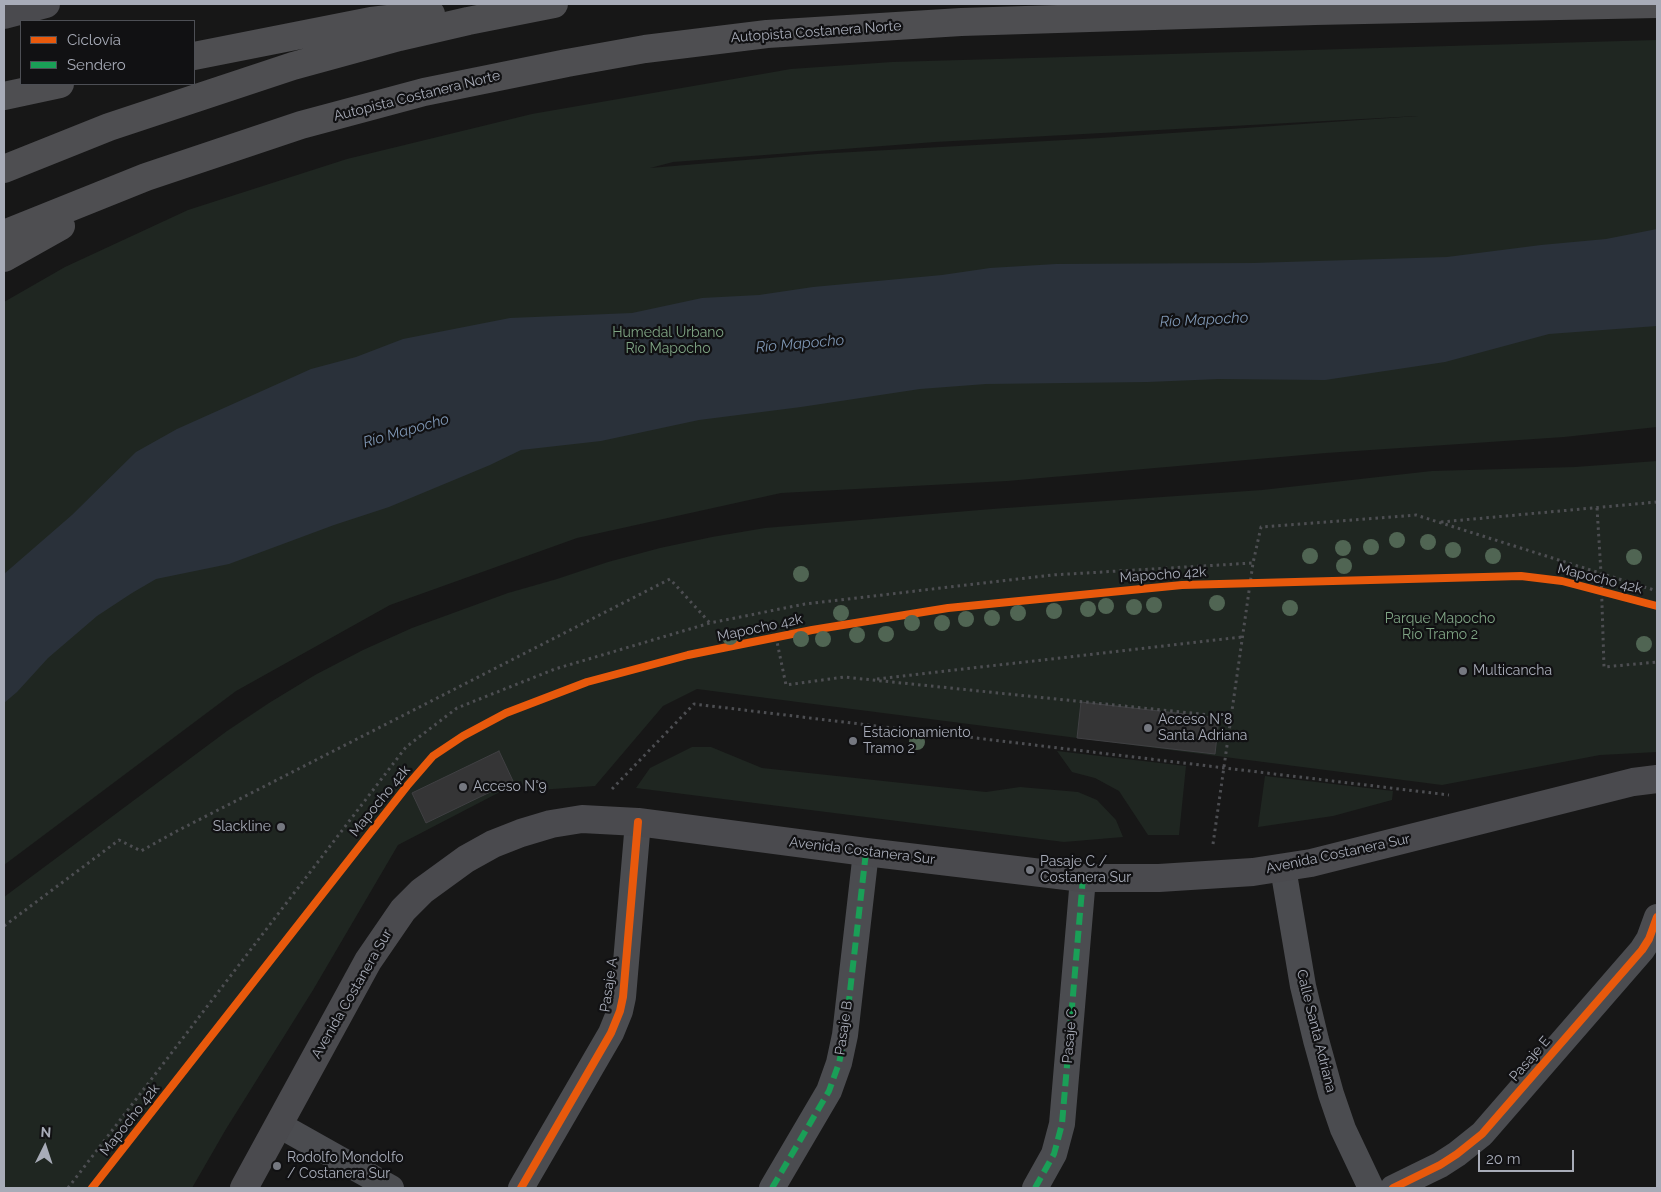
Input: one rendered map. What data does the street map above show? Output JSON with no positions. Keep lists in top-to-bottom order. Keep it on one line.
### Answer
{"streets":{"highway":["Autopista Costanera Norte"],"main road":["Avenida Costanera Sur"],"street":["Pasaje A","Pasaje B","Calle Santa Adriana","Pasaje C","Pasaje E"],"cycle path":["Mapocho 42k"]},"crossings":[["Avenida Costanera Sur","Pasaje A"],["Avenida Costanera Sur","Pasaje B"],["Avenida Costanera Sur","Calle Santa Adriana"],["Avenida Costanera Sur","Pasaje C"]],"water":["Río Mapocho"],"parks":["Humedal Urbano Río Mapocho","Parque Mapocho Río Tramo 2"],"places":["Multicancha","Acceso N°8 Santa Adriana","Estacionamiento Tramo 2","Acceso N°9","Slackline","Pasaje C / Costanera Sur","Rodolfo Mondolfo / Costanera Sur"],"legend":["Ciclovía","Sendero"],"scale_bar":"20 m","north":"top"}
